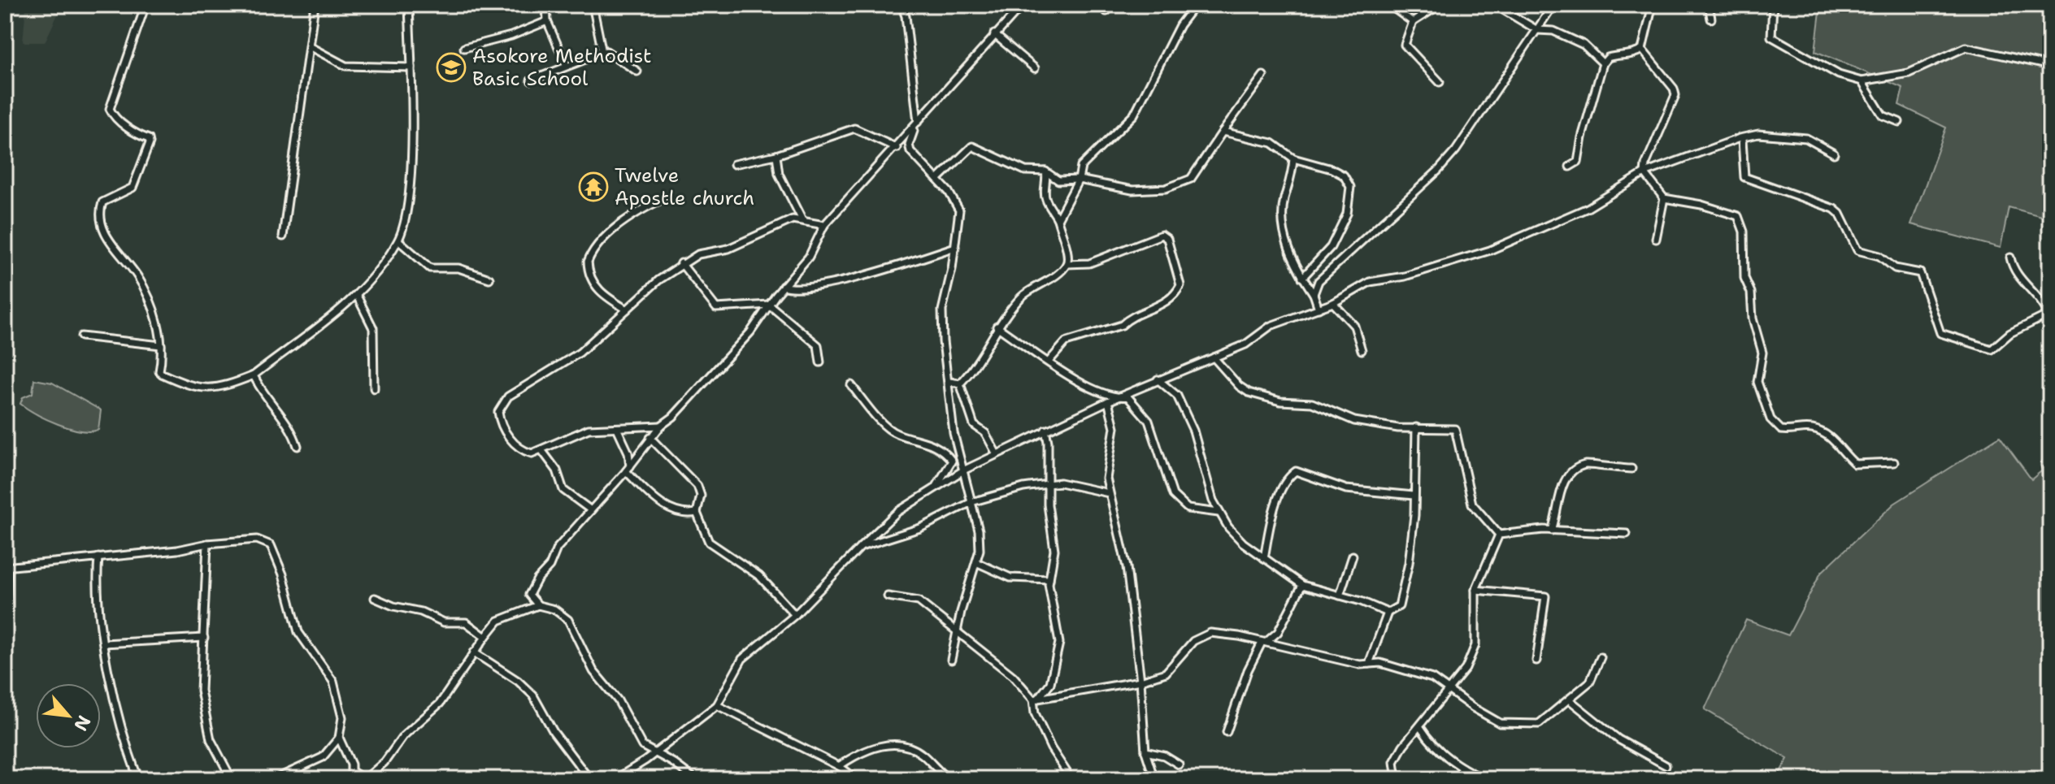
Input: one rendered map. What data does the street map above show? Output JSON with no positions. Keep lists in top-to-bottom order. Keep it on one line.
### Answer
{"places":{"school or university":["Asokore Methodist Basic School"],"temple":["Twelve Apostle church"]},"north":"bottom right"}
